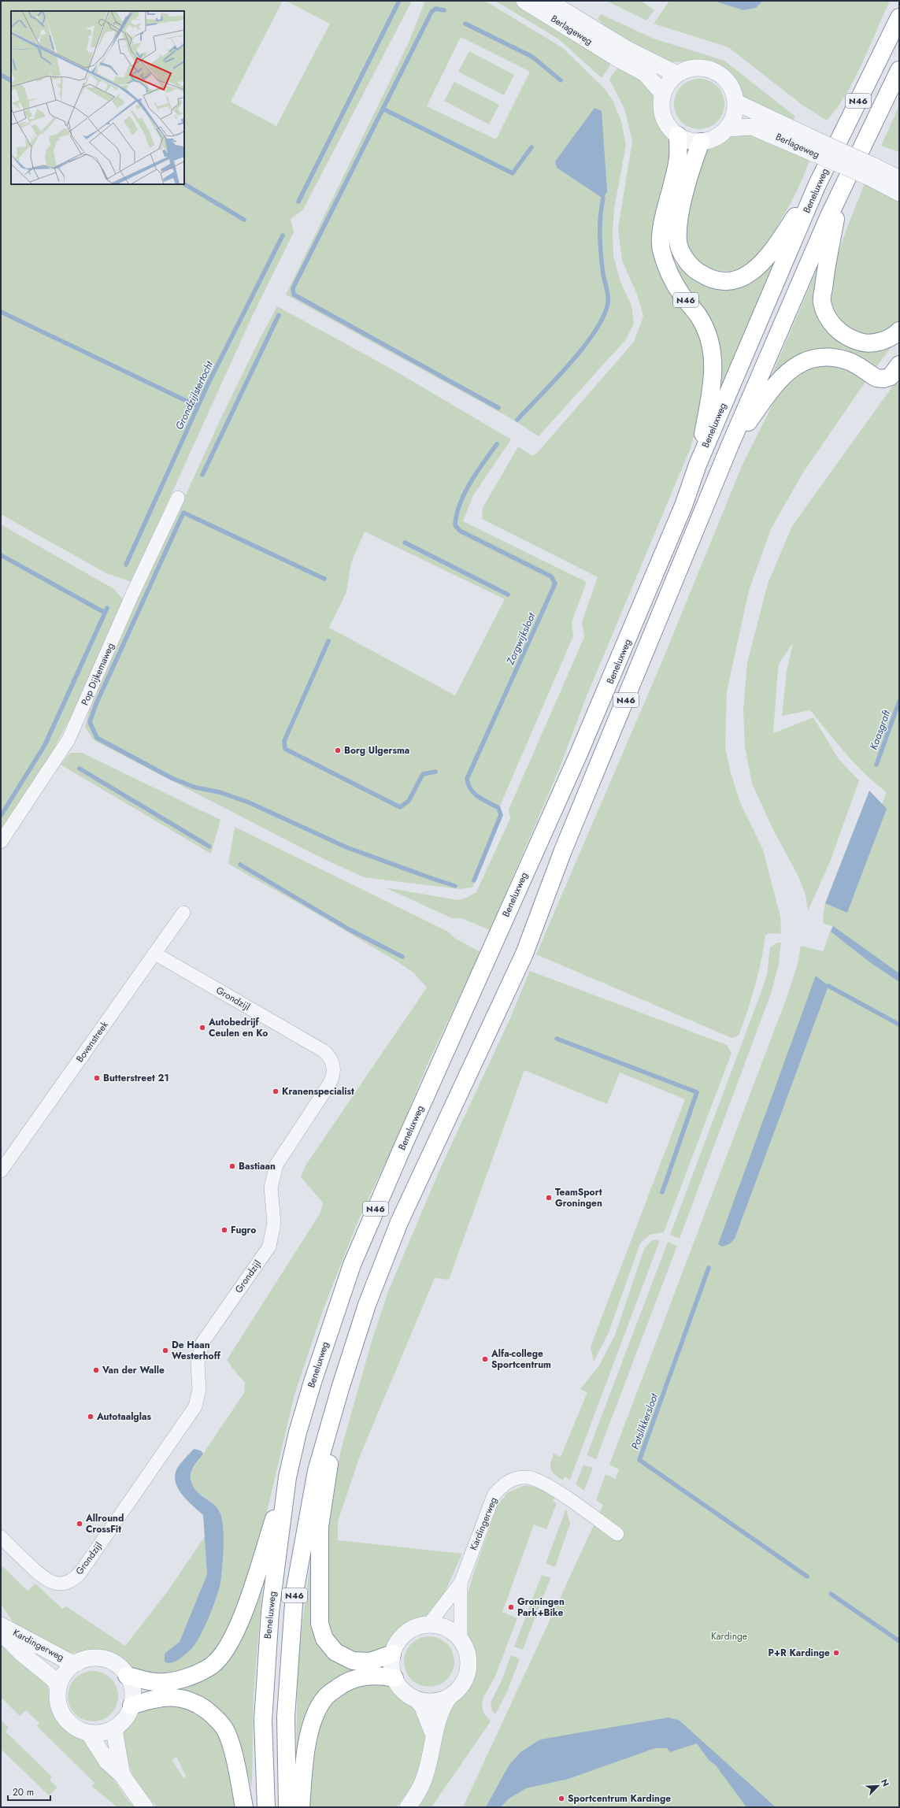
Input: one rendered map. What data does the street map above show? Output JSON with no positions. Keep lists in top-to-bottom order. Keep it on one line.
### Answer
{"streets":{"highway":["N46","Beneluxweg"],"street":["Berlageweg","Pop Dijkemaweg","Grondzijl","Bovenstreek","Kardingerweg"]},"crossings":[["Berlageweg","N46"],["N46","Beneluxweg"],["N46","Kardingerweg"],["Grondzijl","Bovenstreek"]],"water":["Grondzijlstertocht","Zorgwijksloot","Kaasgraft","Potslikkersloot"],"parks":["Kardinge"],"places":["Borg Ulgersma","Autobedrijf Ceulen en Ko","Butterstreet 21","Kranenspecialist","Bastiaan","TeamSport Groningen","Fugro","De Haan Westerhoff","Alfa-college Sportcentrum","Van der Walle","Autotaalglas","Allround CrossFit","Groningen Park+Bike","P+R Kardinge","Sportcentrum Kardinge"],"scale_bar":"20 m","north":"top right"}
